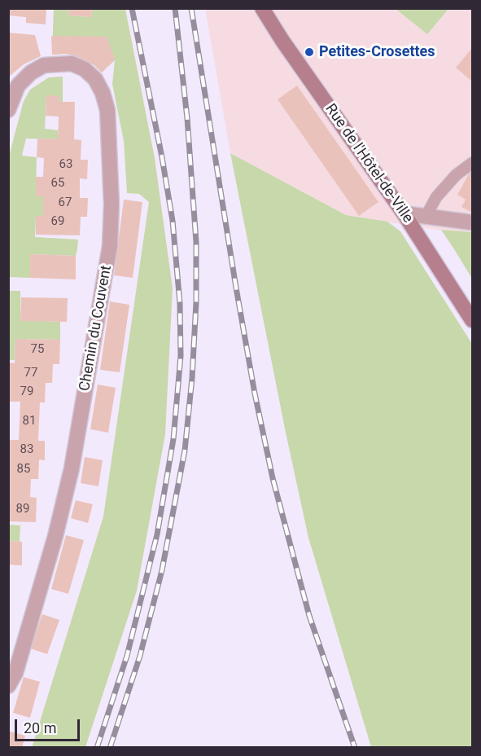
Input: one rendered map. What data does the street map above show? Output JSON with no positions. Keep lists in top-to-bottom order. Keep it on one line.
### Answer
{"streets":{"main road":["Rue de l'Hôtel-de-Ville"],"street":["Chemin du Couvent"]},"places":["Petites-Crosettes"],"house_numbers":["63","65","67","69","75","77","79","81","83","85","89"],"scale_bar":"20 m"}
